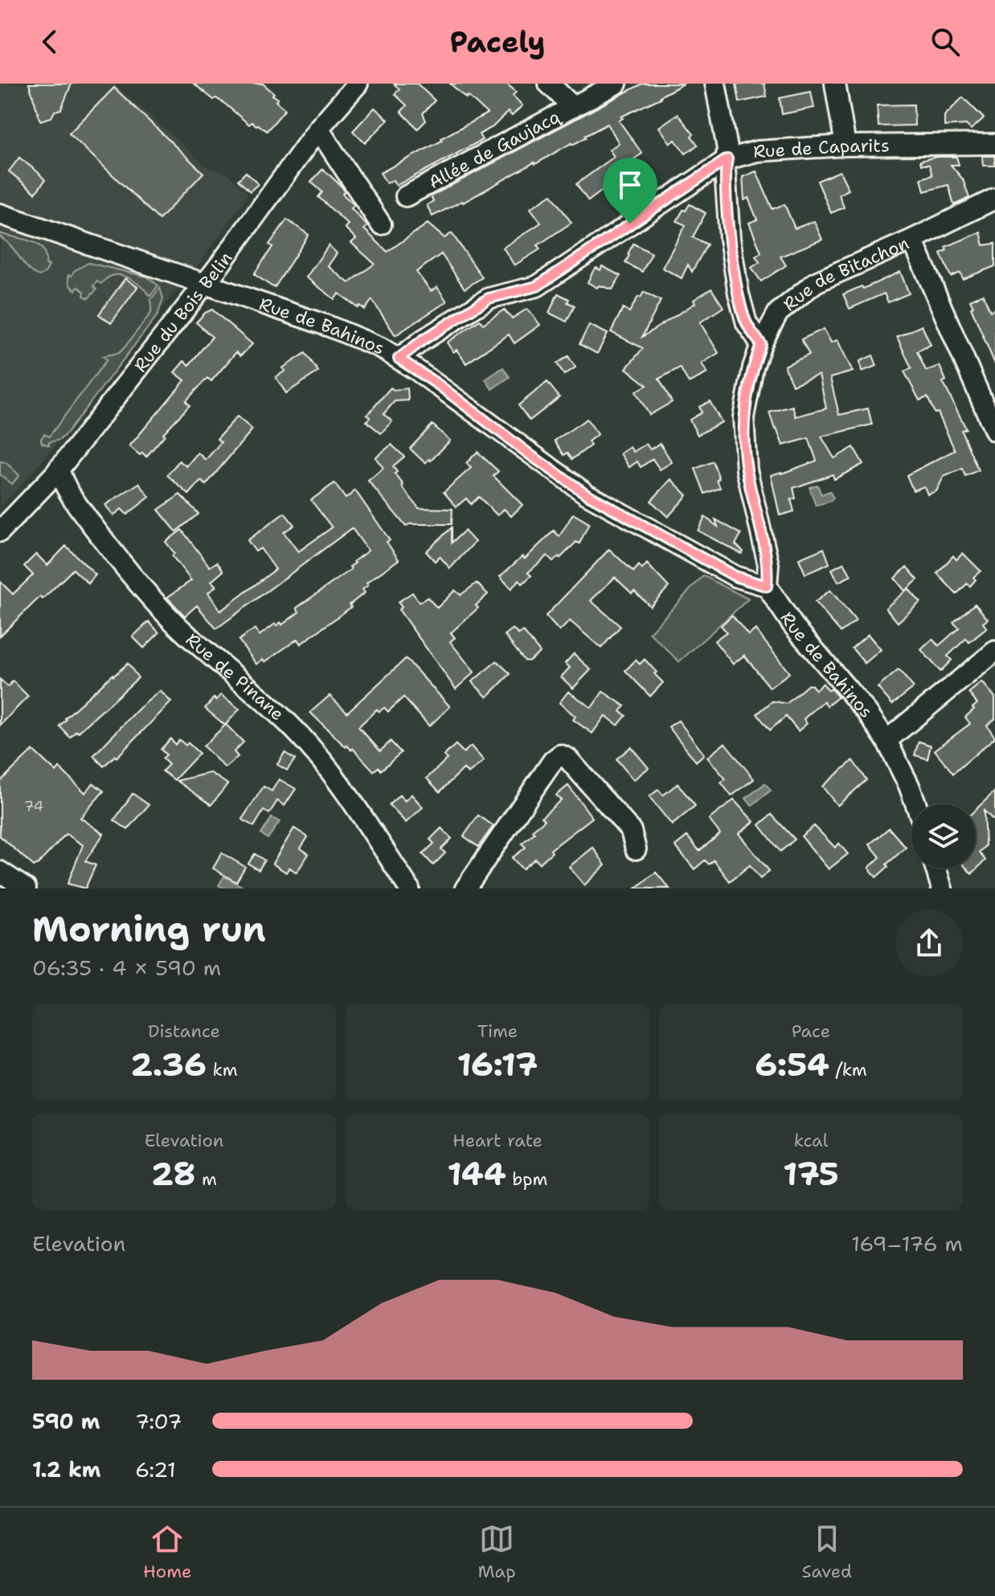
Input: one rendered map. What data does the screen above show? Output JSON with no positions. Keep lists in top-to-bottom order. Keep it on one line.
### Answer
{"streets":{"street":["Allée de Gaujacq","Rue de Caparits","Rue de Bitachon","Rue du Bois Belin","Rue de Bahinos","Rue de Pinane"]},"crossings":[["Rue de Caparits","Rue de Bahinos"],["Rue de Bitachon","Rue de Bahinos"],["Rue du Bois Belin","Rue de Bahinos"],["Rue du Bois Belin","Rue de Pinane"]],"house_numbers":["74"],"page":{"header":"Pacely","heading":["Morning run","06:35 · 4 × 590 m"],"stats":[["Distance","2.36 km"],["Time","16:17"],["Pace","6:54 /km"],["Elevation","28 m"],["Heart rate","144 bpm"],["kcal","175"]],"chart":["Elevation","169–176 m"],"list":[{"name":"590 m","note":"7:07"},{"name":"1.2 km","note":"6:21"}],"tabs":["Home","Map","Saved"]}}
